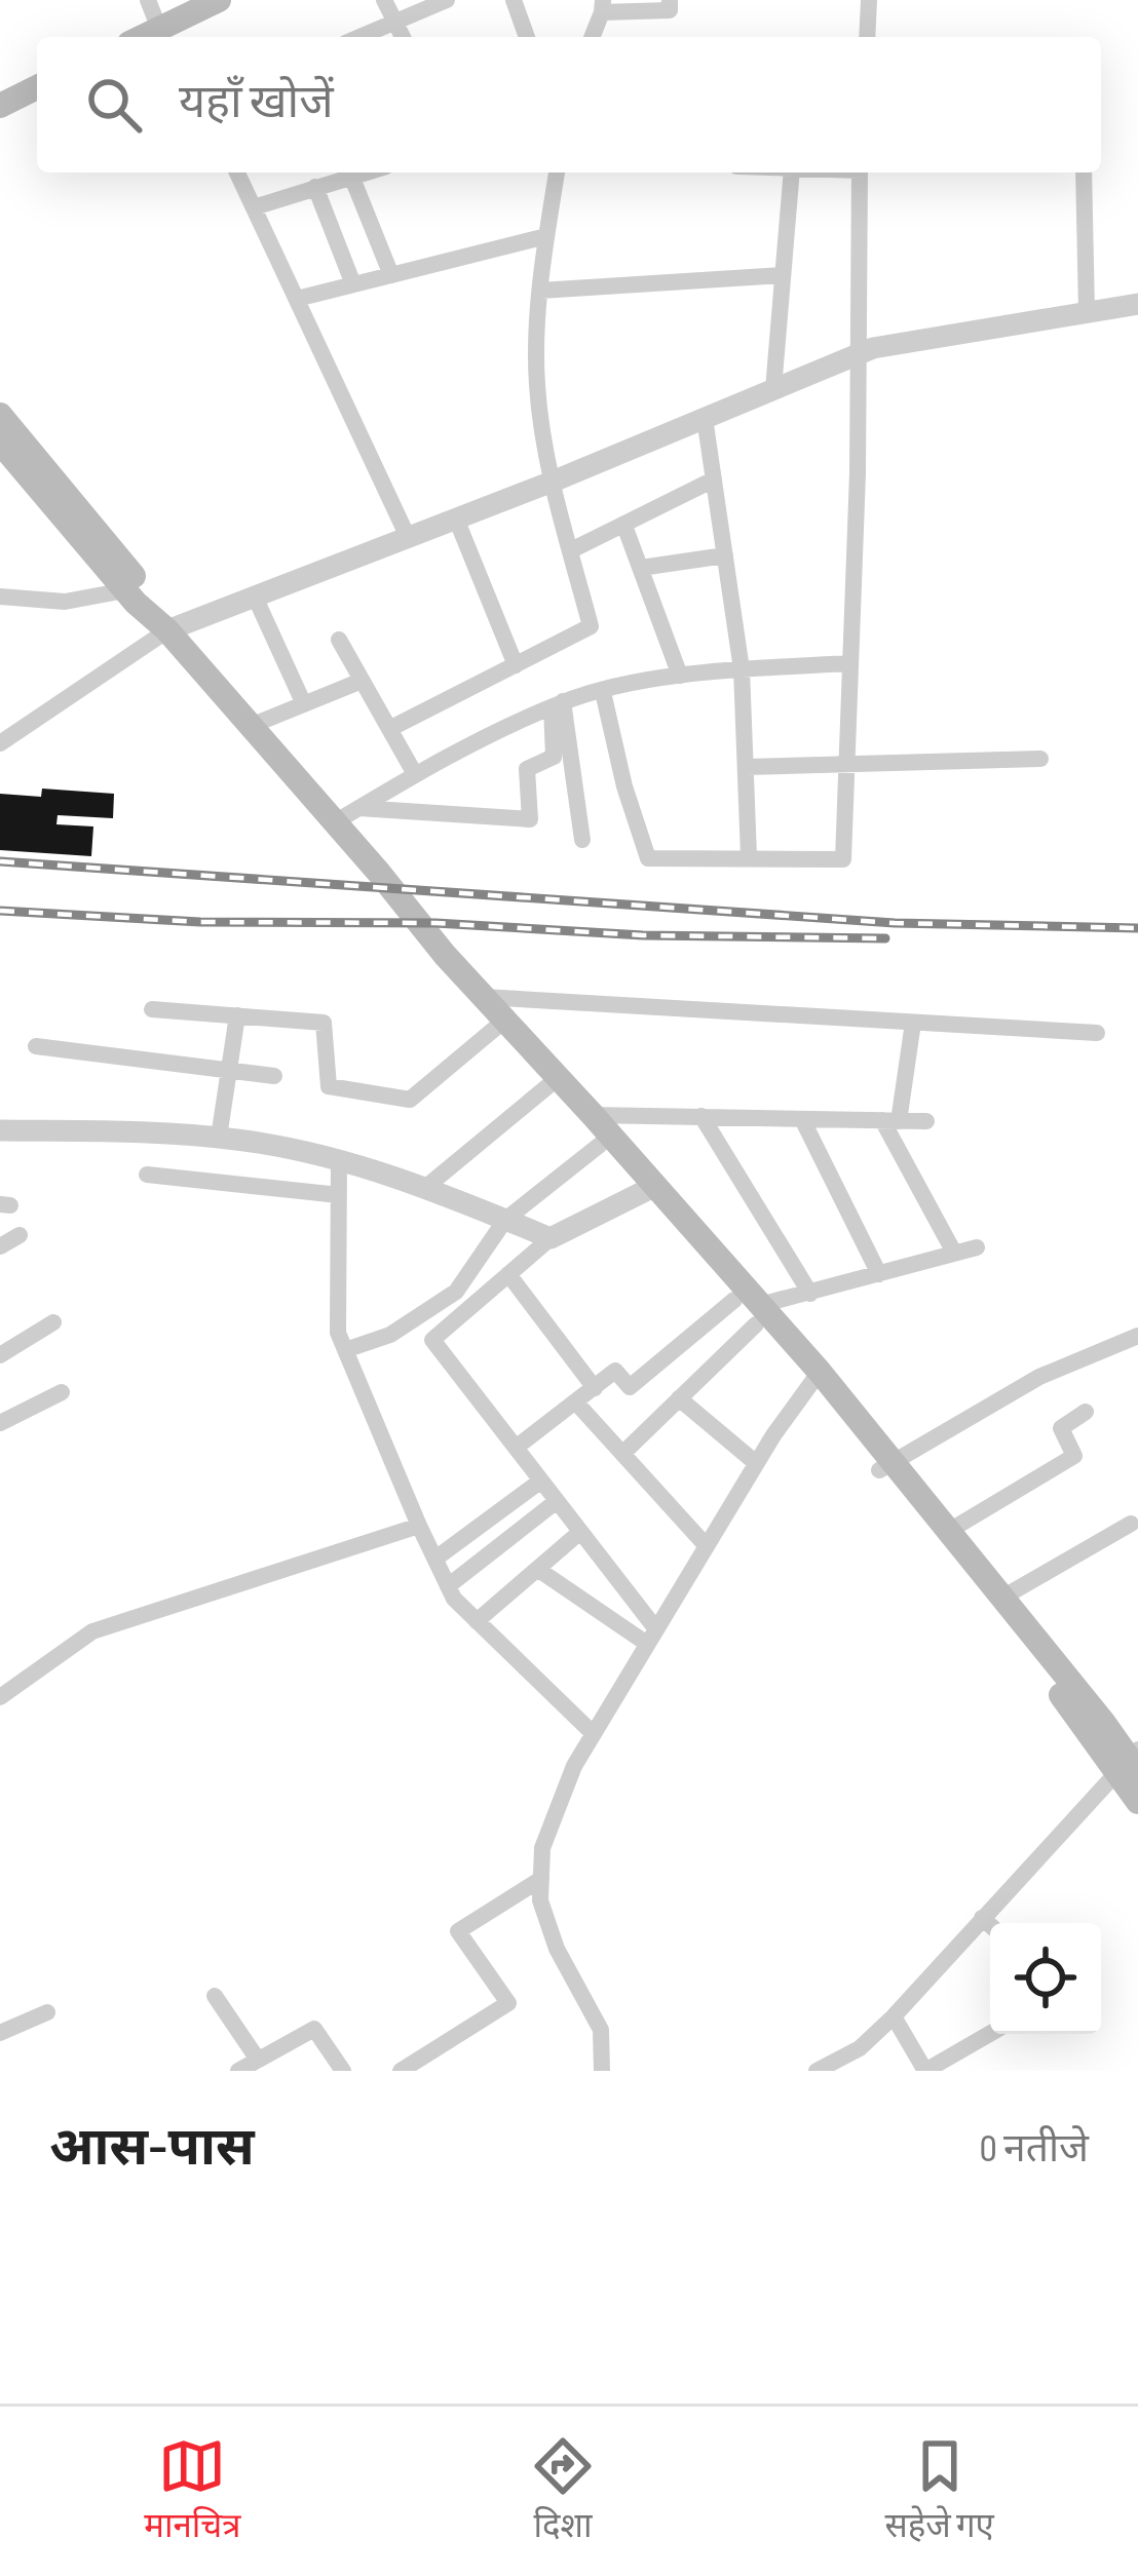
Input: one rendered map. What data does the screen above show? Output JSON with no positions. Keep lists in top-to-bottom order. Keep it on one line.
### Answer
{"page":{"search":"यहाँ खोजें","heading":["आस-पास","0 नतीजे"],"nav":["मानचित्र","दिशा","सहेजे गए"]}}
